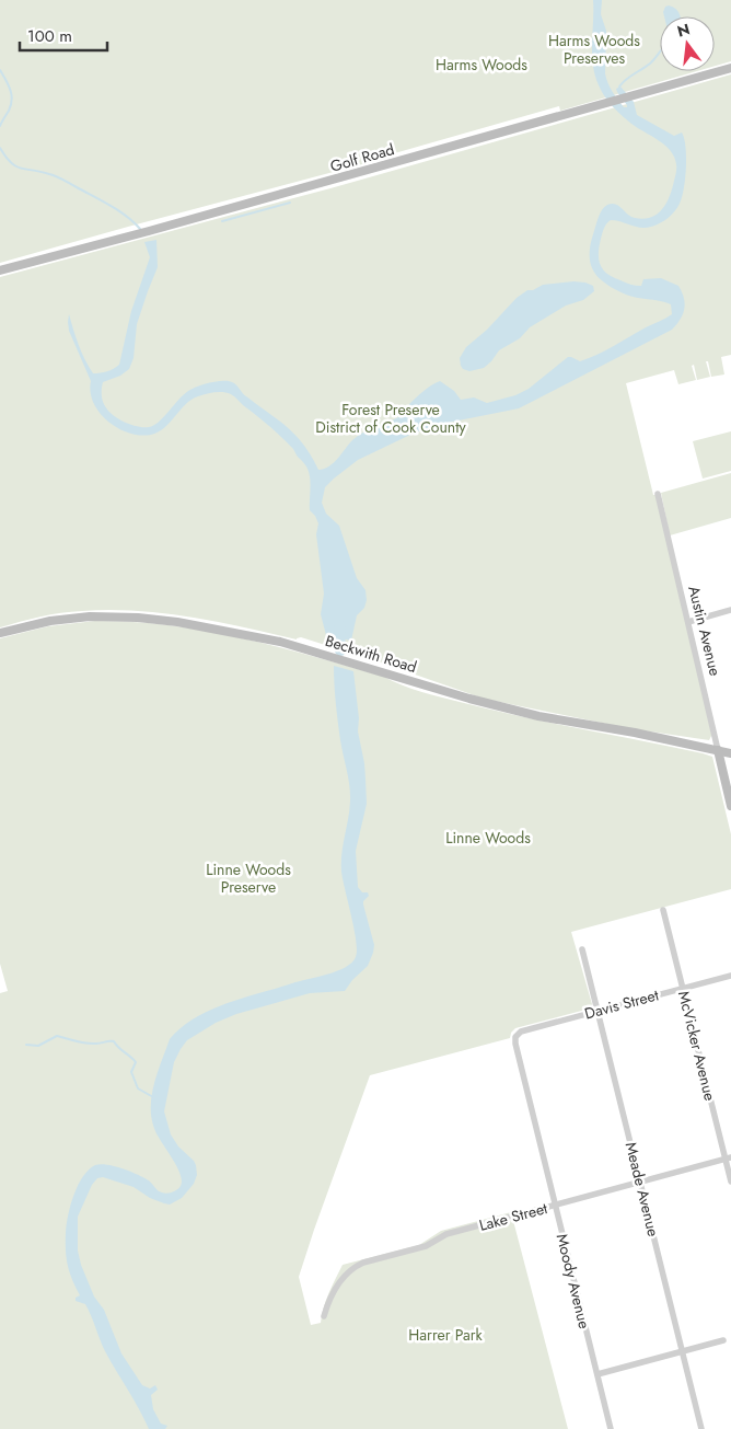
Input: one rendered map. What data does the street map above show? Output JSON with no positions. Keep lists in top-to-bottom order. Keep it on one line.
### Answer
{"streets":{"street":["Golf Road","Austin Avenue","Beckwith Road","Davis Street","McVicker Avenue","Meade Avenue","Lake Street","Moody Avenue"]},"crossings":[["Austin Avenue","Beckwith Road"],["Davis Street","McVicker Avenue"],["Davis Street","Meade Avenue"],["Davis Street","Moody Avenue"],["McVicker Avenue","Lake Street"],["Meade Avenue","Lake Street"],["Lake Street","Moody Avenue"]],"parks":["Harms Woods Preserves","Harms Woods","Forest Preserve District of Cook County","Linne Woods","Linne Woods Preserve","Harrer Park"],"scale_bar":"100 m","north":"top"}
